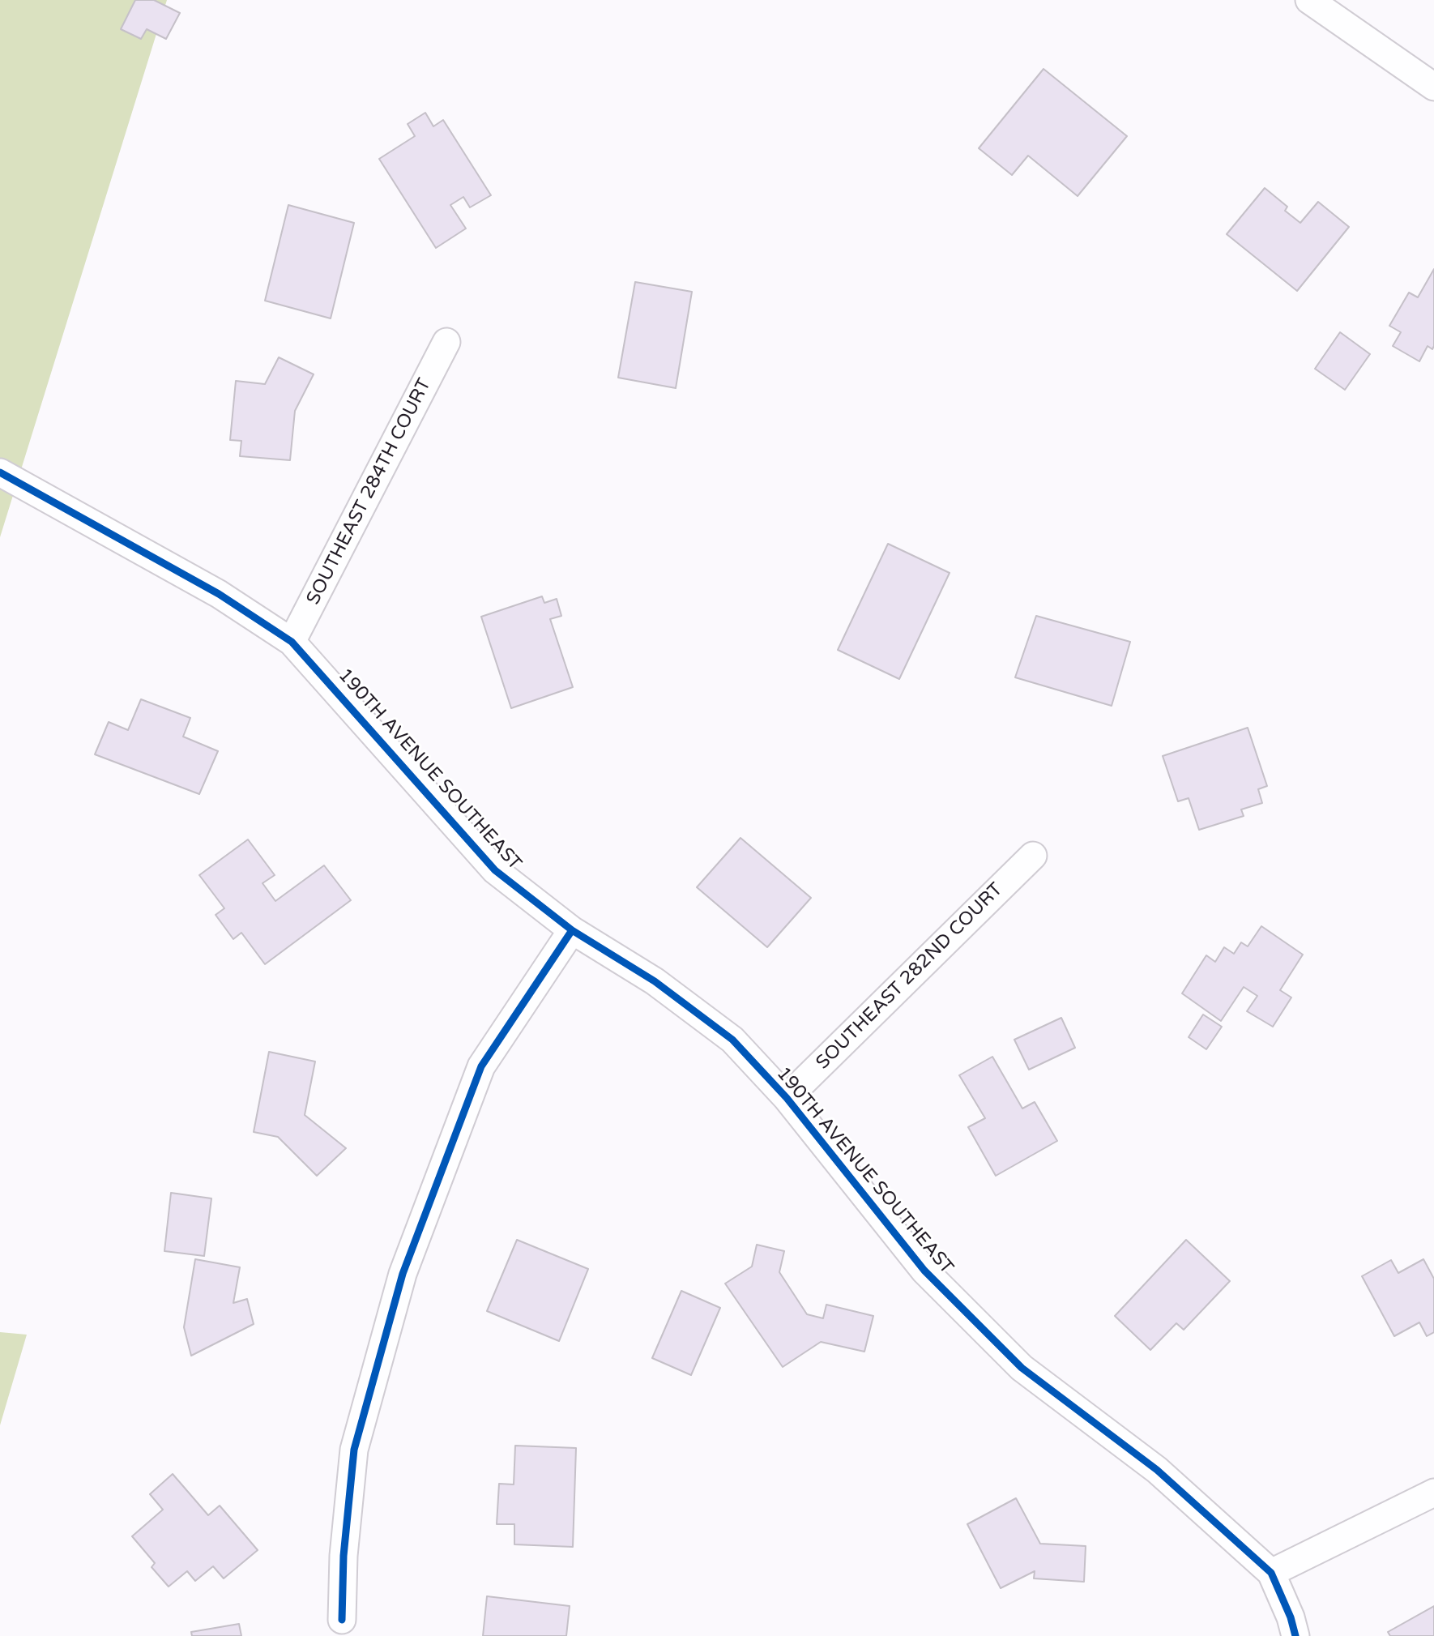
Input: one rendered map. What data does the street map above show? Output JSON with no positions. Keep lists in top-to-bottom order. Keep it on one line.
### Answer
{"streets":{"street":["SOUTHEAST 284TH COURT","190TH AVENUE SOUTHEAST","SOUTHEAST 282ND COURT"]},"crossings":[["SOUTHEAST 284TH COURT","190TH AVENUE SOUTHEAST"],["190TH AVENUE SOUTHEAST","SOUTHEAST 282ND COURT"]]}
